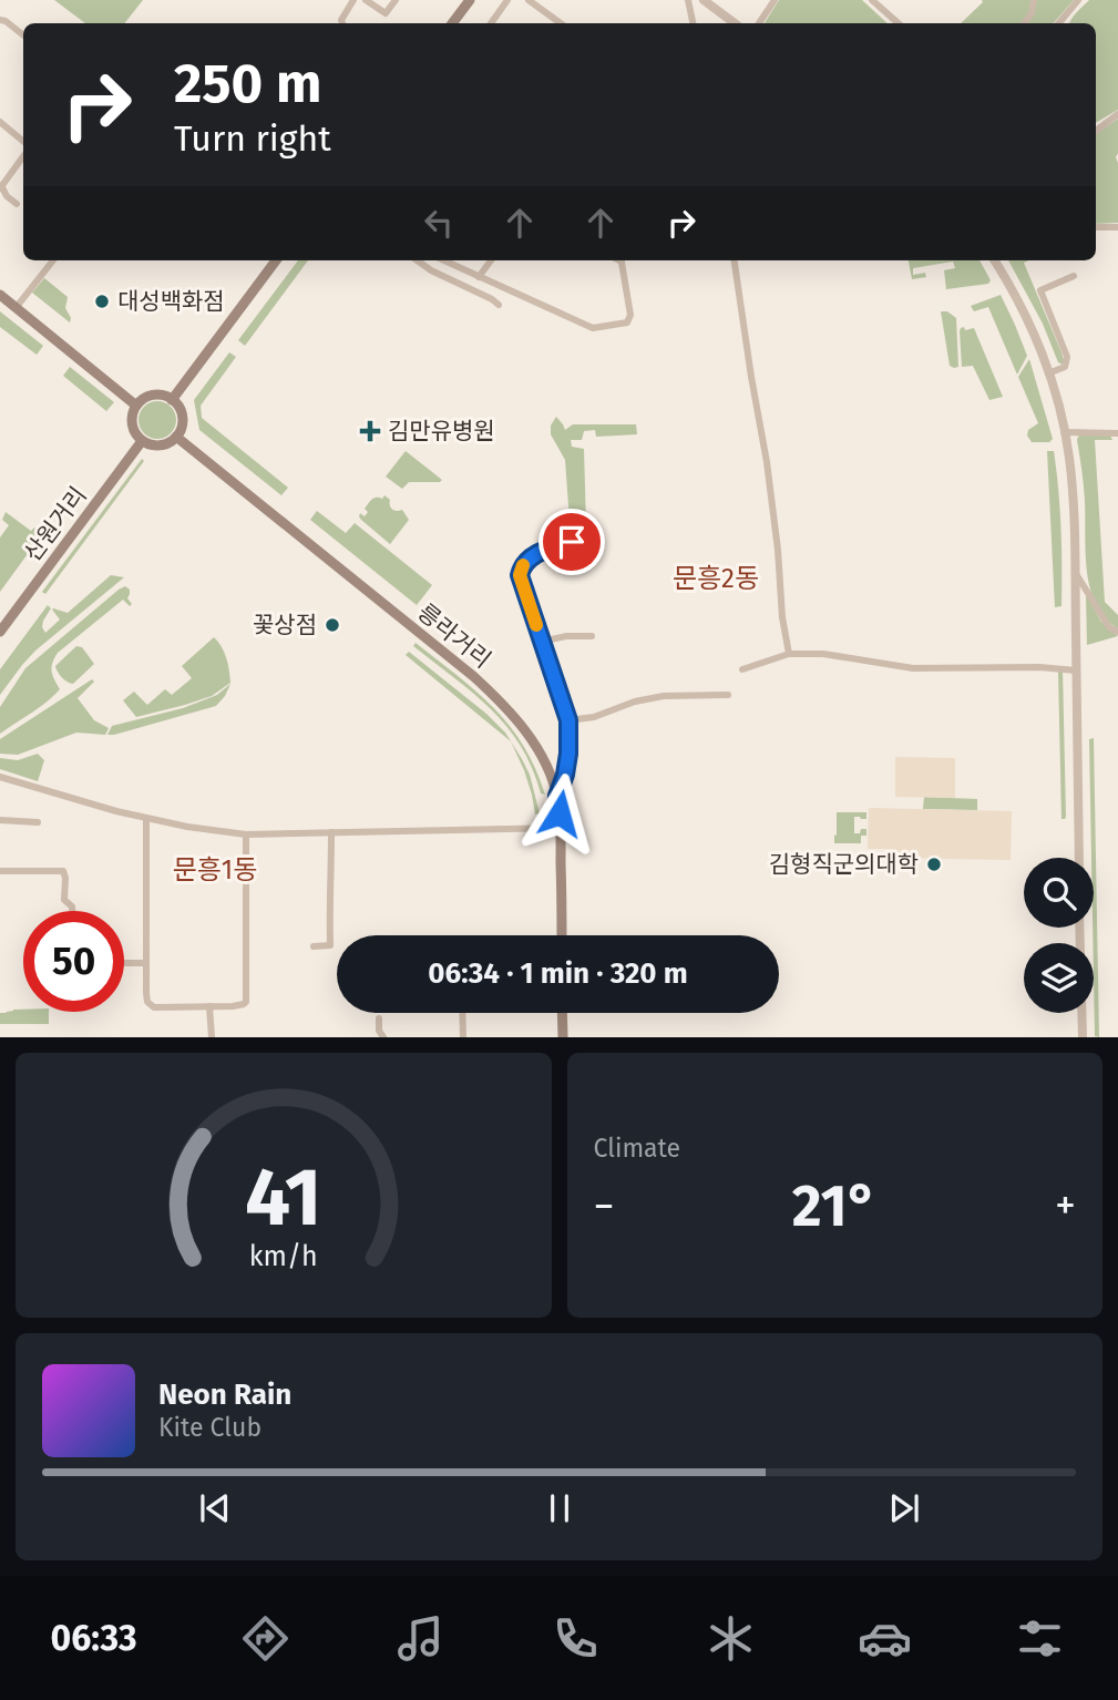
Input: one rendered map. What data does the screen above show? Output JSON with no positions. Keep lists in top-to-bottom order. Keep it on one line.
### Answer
{"streets":{"main road":["산원거리","릉라거리"]},"crossings":[["산원거리","릉라거리"]],"districts":["문흥2동","문흥1동"],"places":{"other":["대성백화점","꽃상점","김형직군의대학"],"health":["김만유병원"]},"page":{"turn":["250 m","Turn right"],"limit":"50","trip":"06:34 · 1 min · 320 m","tile":"Climate","heat":["−","21°","+"],"song":["Neon Rain","Kite Club"],"tabs":"06:33","gauge":["41","km/h"]}}
